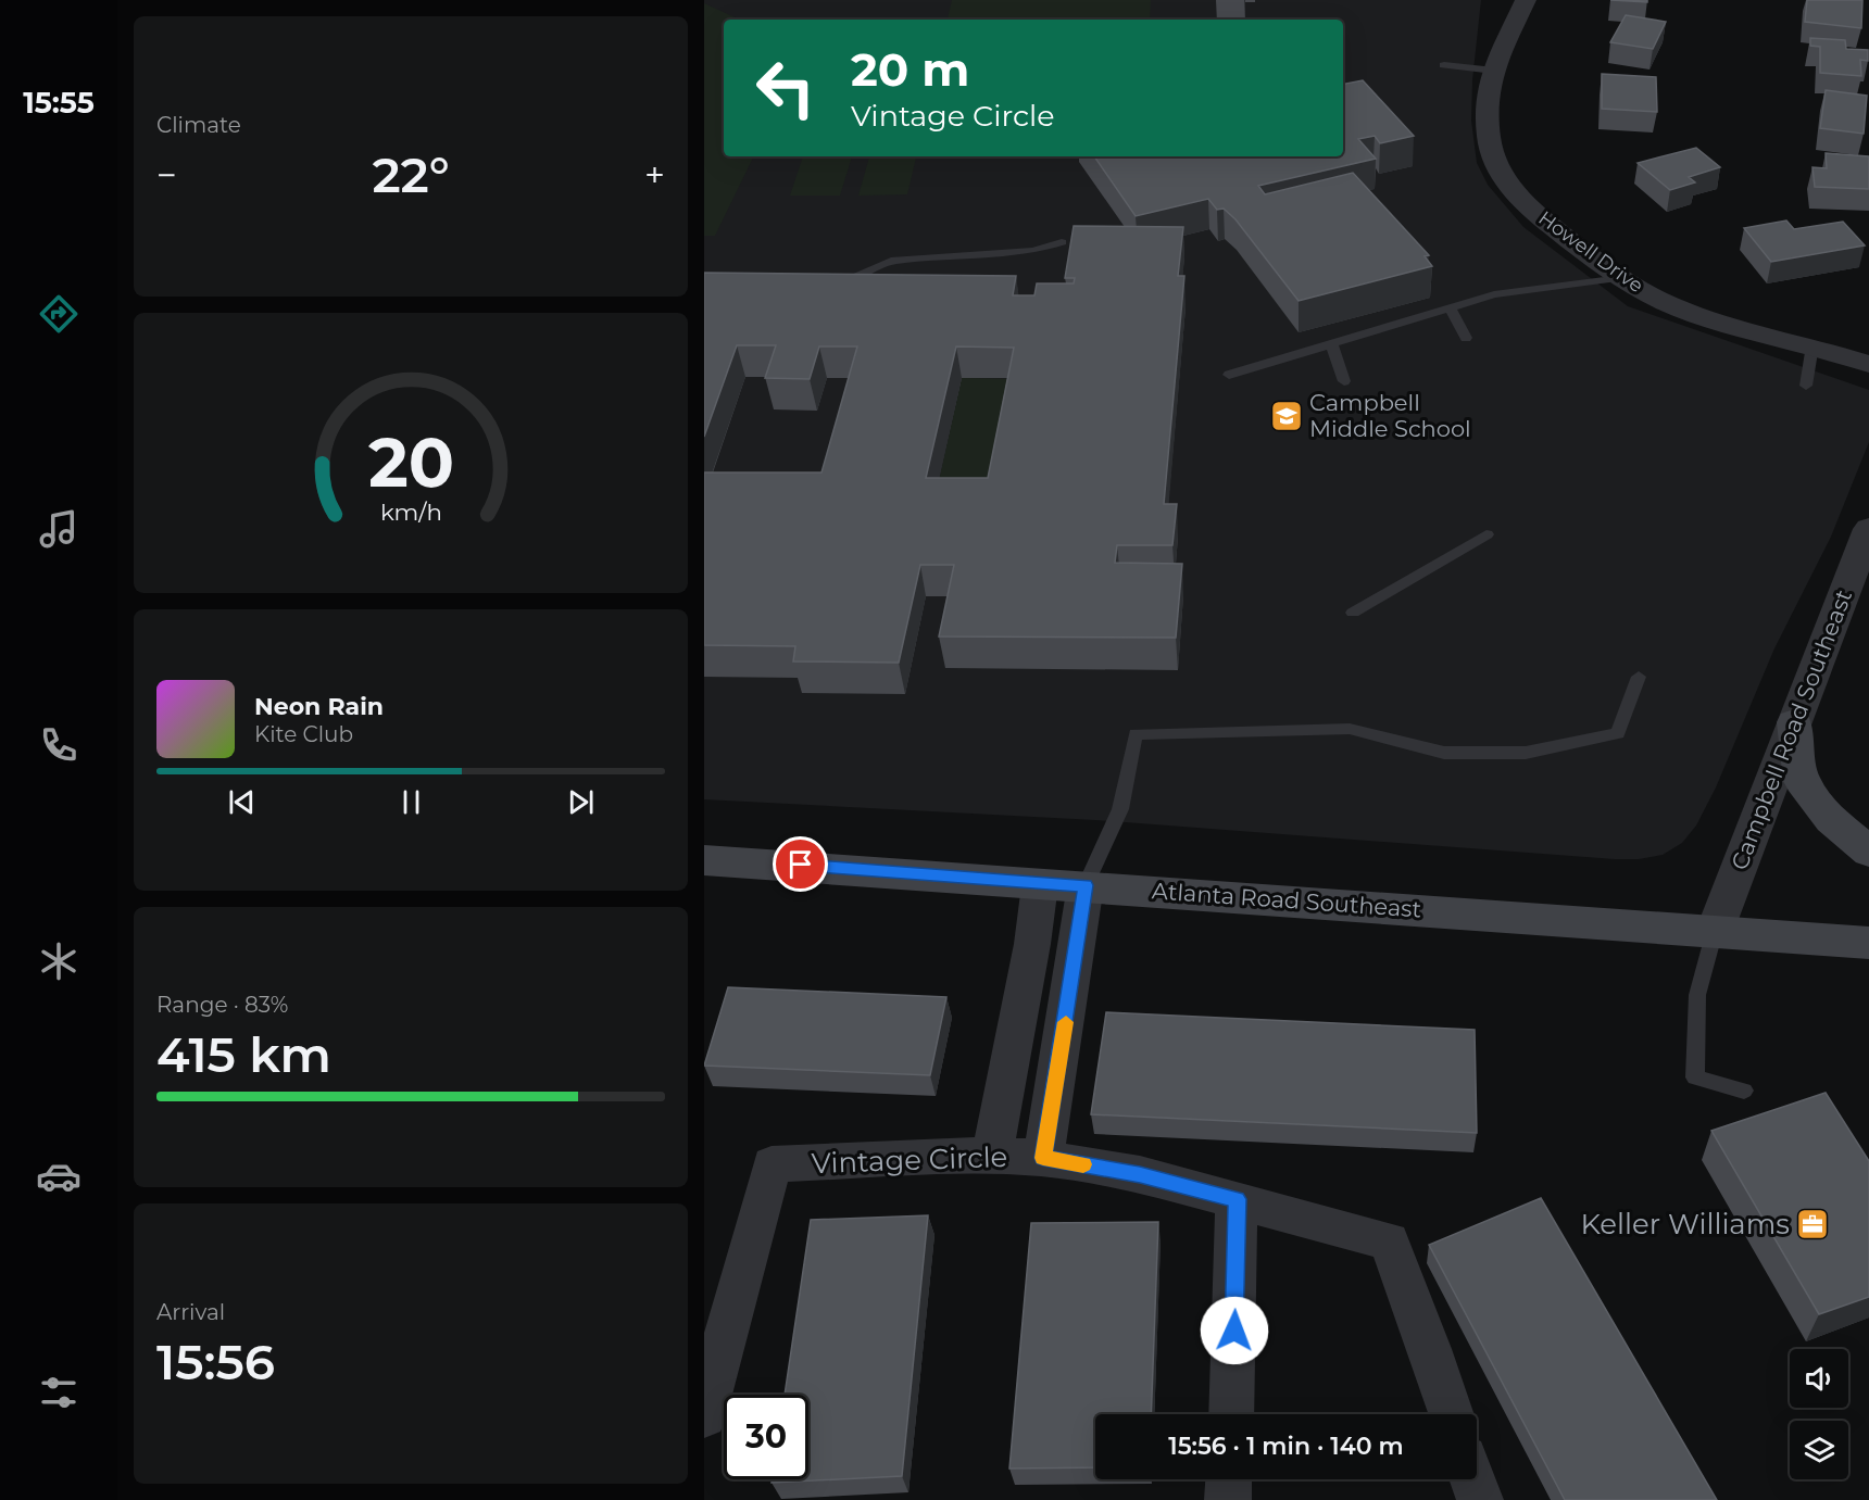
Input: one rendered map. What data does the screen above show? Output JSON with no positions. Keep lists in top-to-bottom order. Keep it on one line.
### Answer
{"streets":{"main road":["Atlanta Road Southeast"],"street":["Howell Drive","Campbell Road Southeast","Vintage Circle"]},"crossings":[["Campbell Road Southeast","Atlanta Road Southeast"]],"places":{"school or university":["Campbell Middle School"],"office":["Keller Williams"]},"page":{"tabs":"15:55","tile":["Climate",["Range · 83%","415 km"],["Arrival","15:56"]],"turn":["20 m","Vintage Circle"],"heat":["−","22°","+"],"song":["Neon Rain","Kite Club"],"limit":"30","trip":"15:56 · 1 min · 140 m","gauge":["20","km/h"]}}
